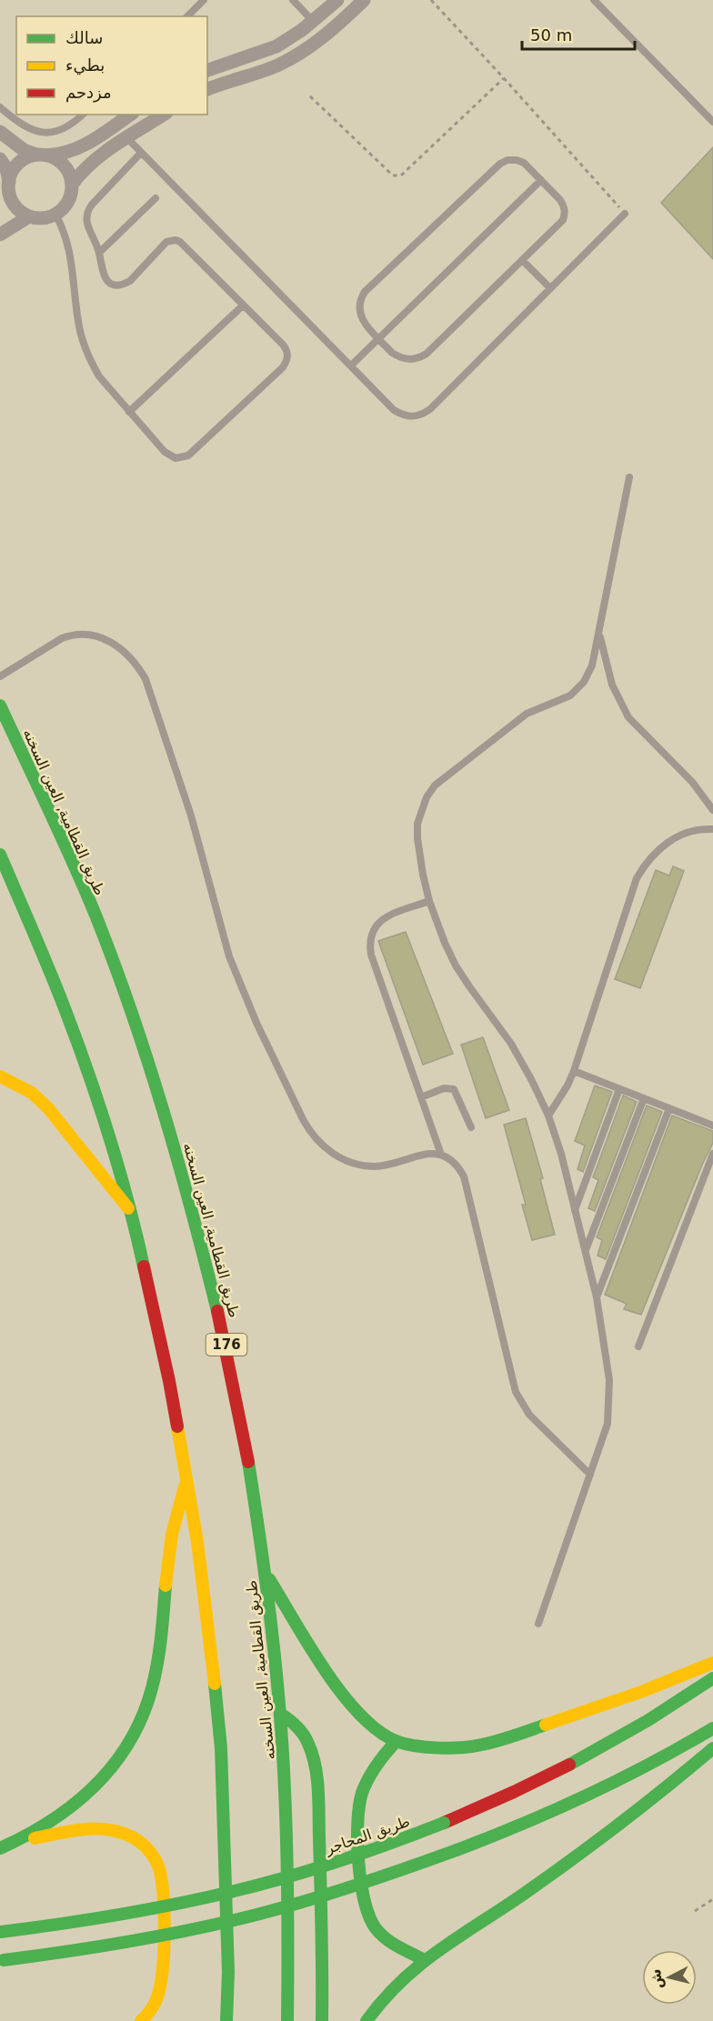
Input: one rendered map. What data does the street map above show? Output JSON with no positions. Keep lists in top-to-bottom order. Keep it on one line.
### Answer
{"streets":{"main road":["طريق القطامية, العين السخنه","176","طريق المحاجر"]},"legend":["سالك","بطيء","مزدحم"],"scale_bar":"50 m","north":"left"}
